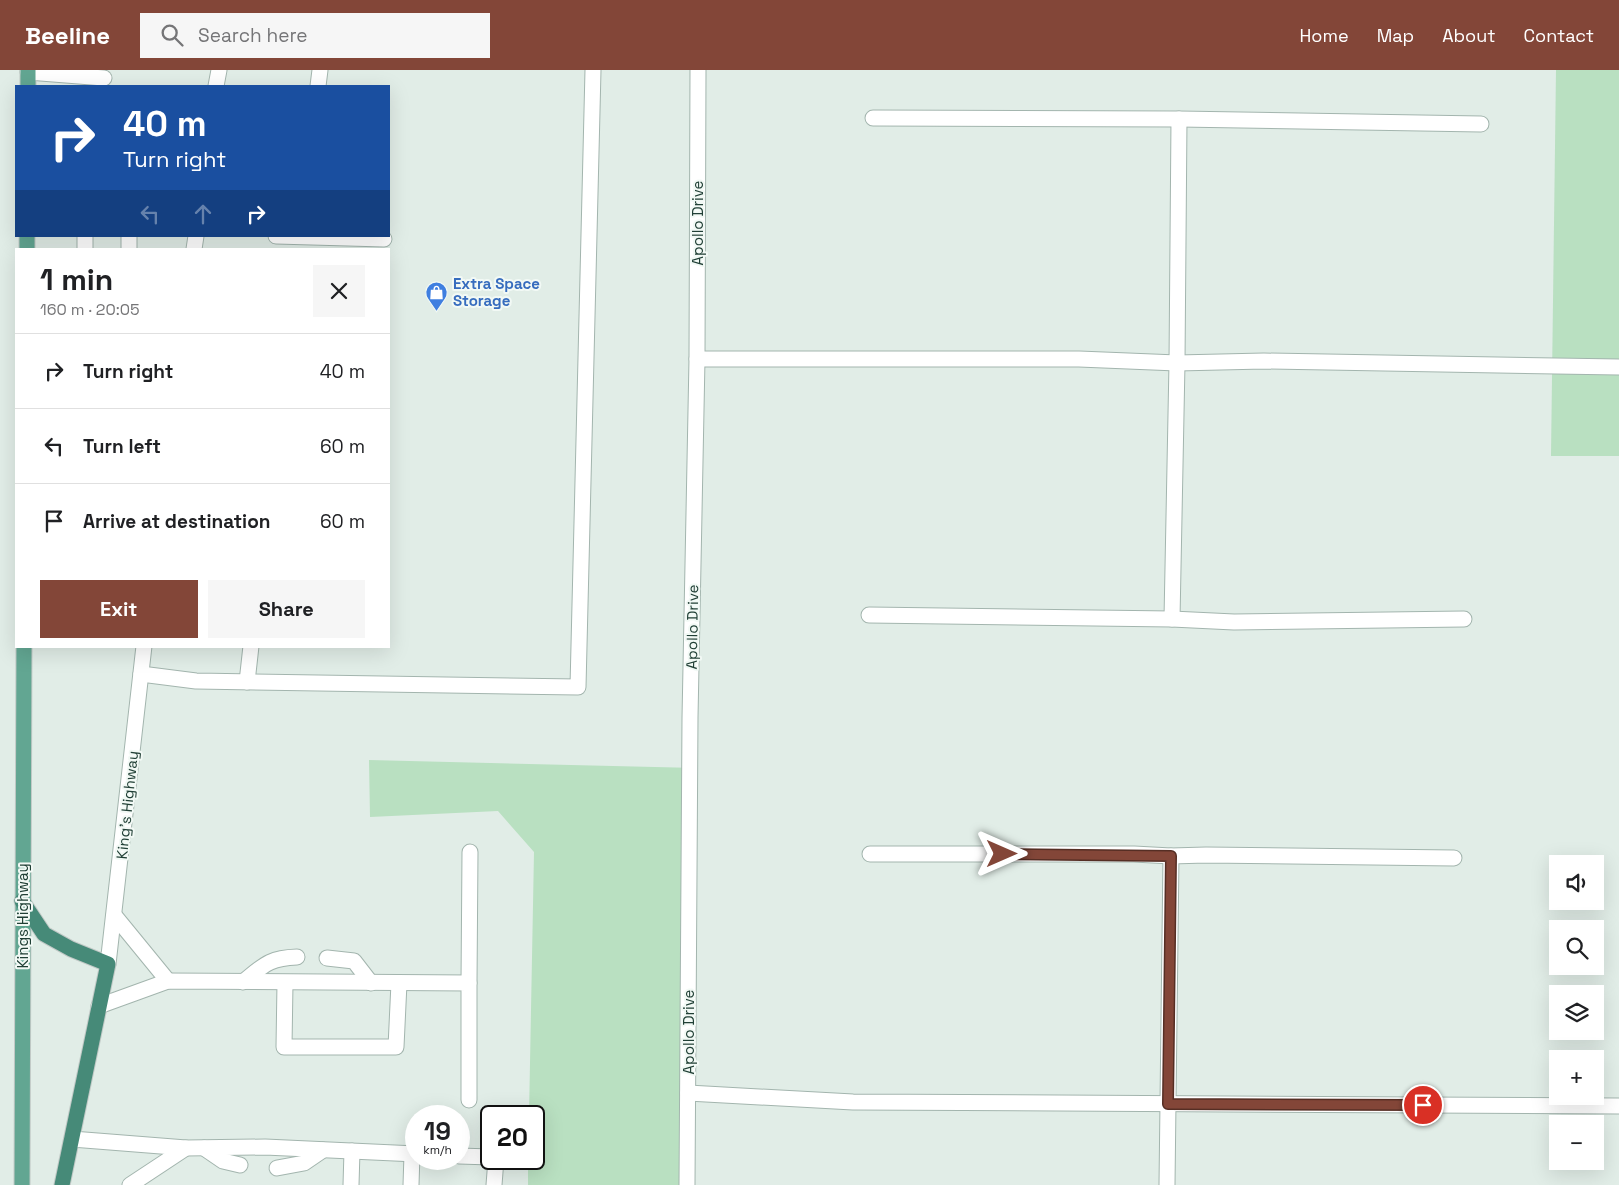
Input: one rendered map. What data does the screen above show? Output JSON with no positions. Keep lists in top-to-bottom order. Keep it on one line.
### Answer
{"streets":{"main road":["Kings Highway"],"street":["Apollo Drive","King's Highway"]},"places":{"shop":["Extra Space Storage"]},"page":{"header":"Beeline","search":"Search here","nav":["Home","Map","About","Contact"],"turn":["40 m","Turn right"],"heading":["1 min","160 m · 20:05"],"list":[{"name":"Turn right","value":"40 m"},{"name":"Turn left","value":"60 m"},{"name":"Arrive at destination","value":"60 m"}],"buttons":["Exit","Share"],"map_buttons":["+","−"],"speed":"19 km/h","limit":"20"}}
